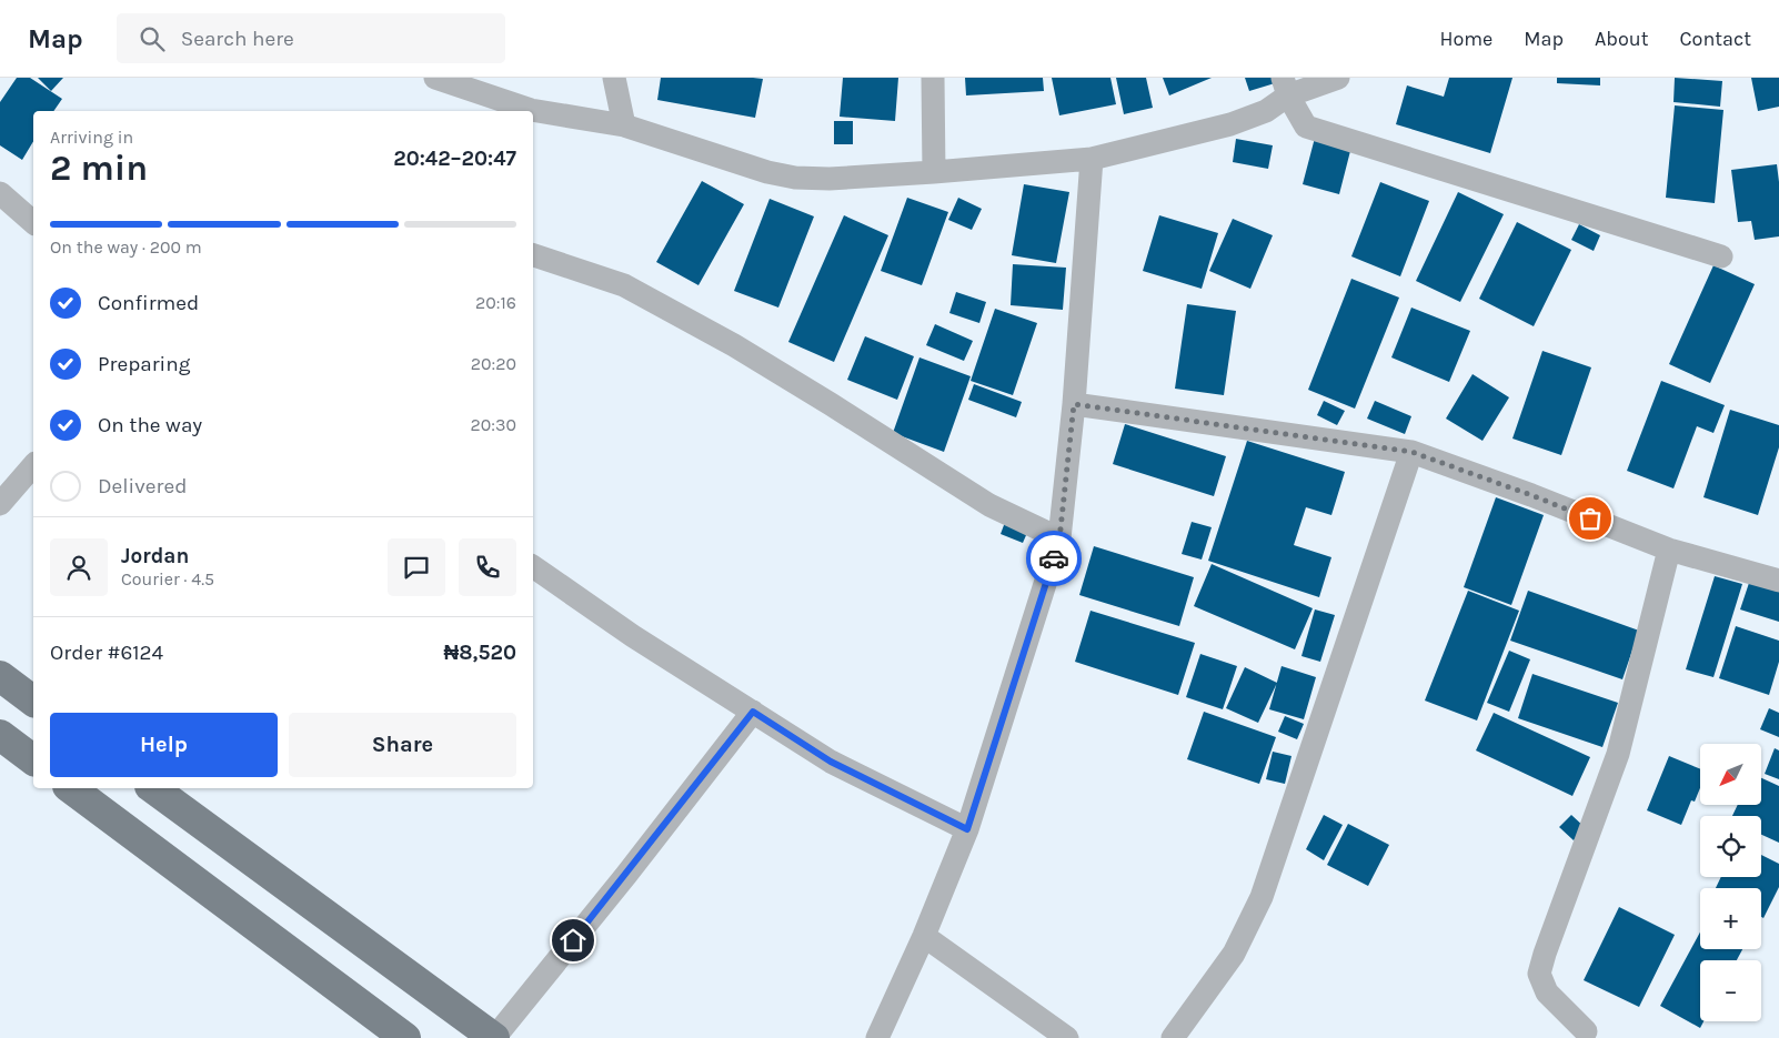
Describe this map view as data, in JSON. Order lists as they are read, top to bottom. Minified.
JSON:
{"north":"bottom left","page":{"header":"Map","search":"Search here","nav":["Home","Map","About","Contact"],"heading":["2 min","Arriving in","20:42–20:47"],"panel":["Jordan","Courier · 4.5","Order #6124","₦8,520"],"bar":"On the way · 200 m","list":[["Confirmed","20:16"],["Preparing","20:20"],["On the way","20:30"],"Delivered"],"buttons":["Help","Share"],"map_buttons":["+","−"]}}
